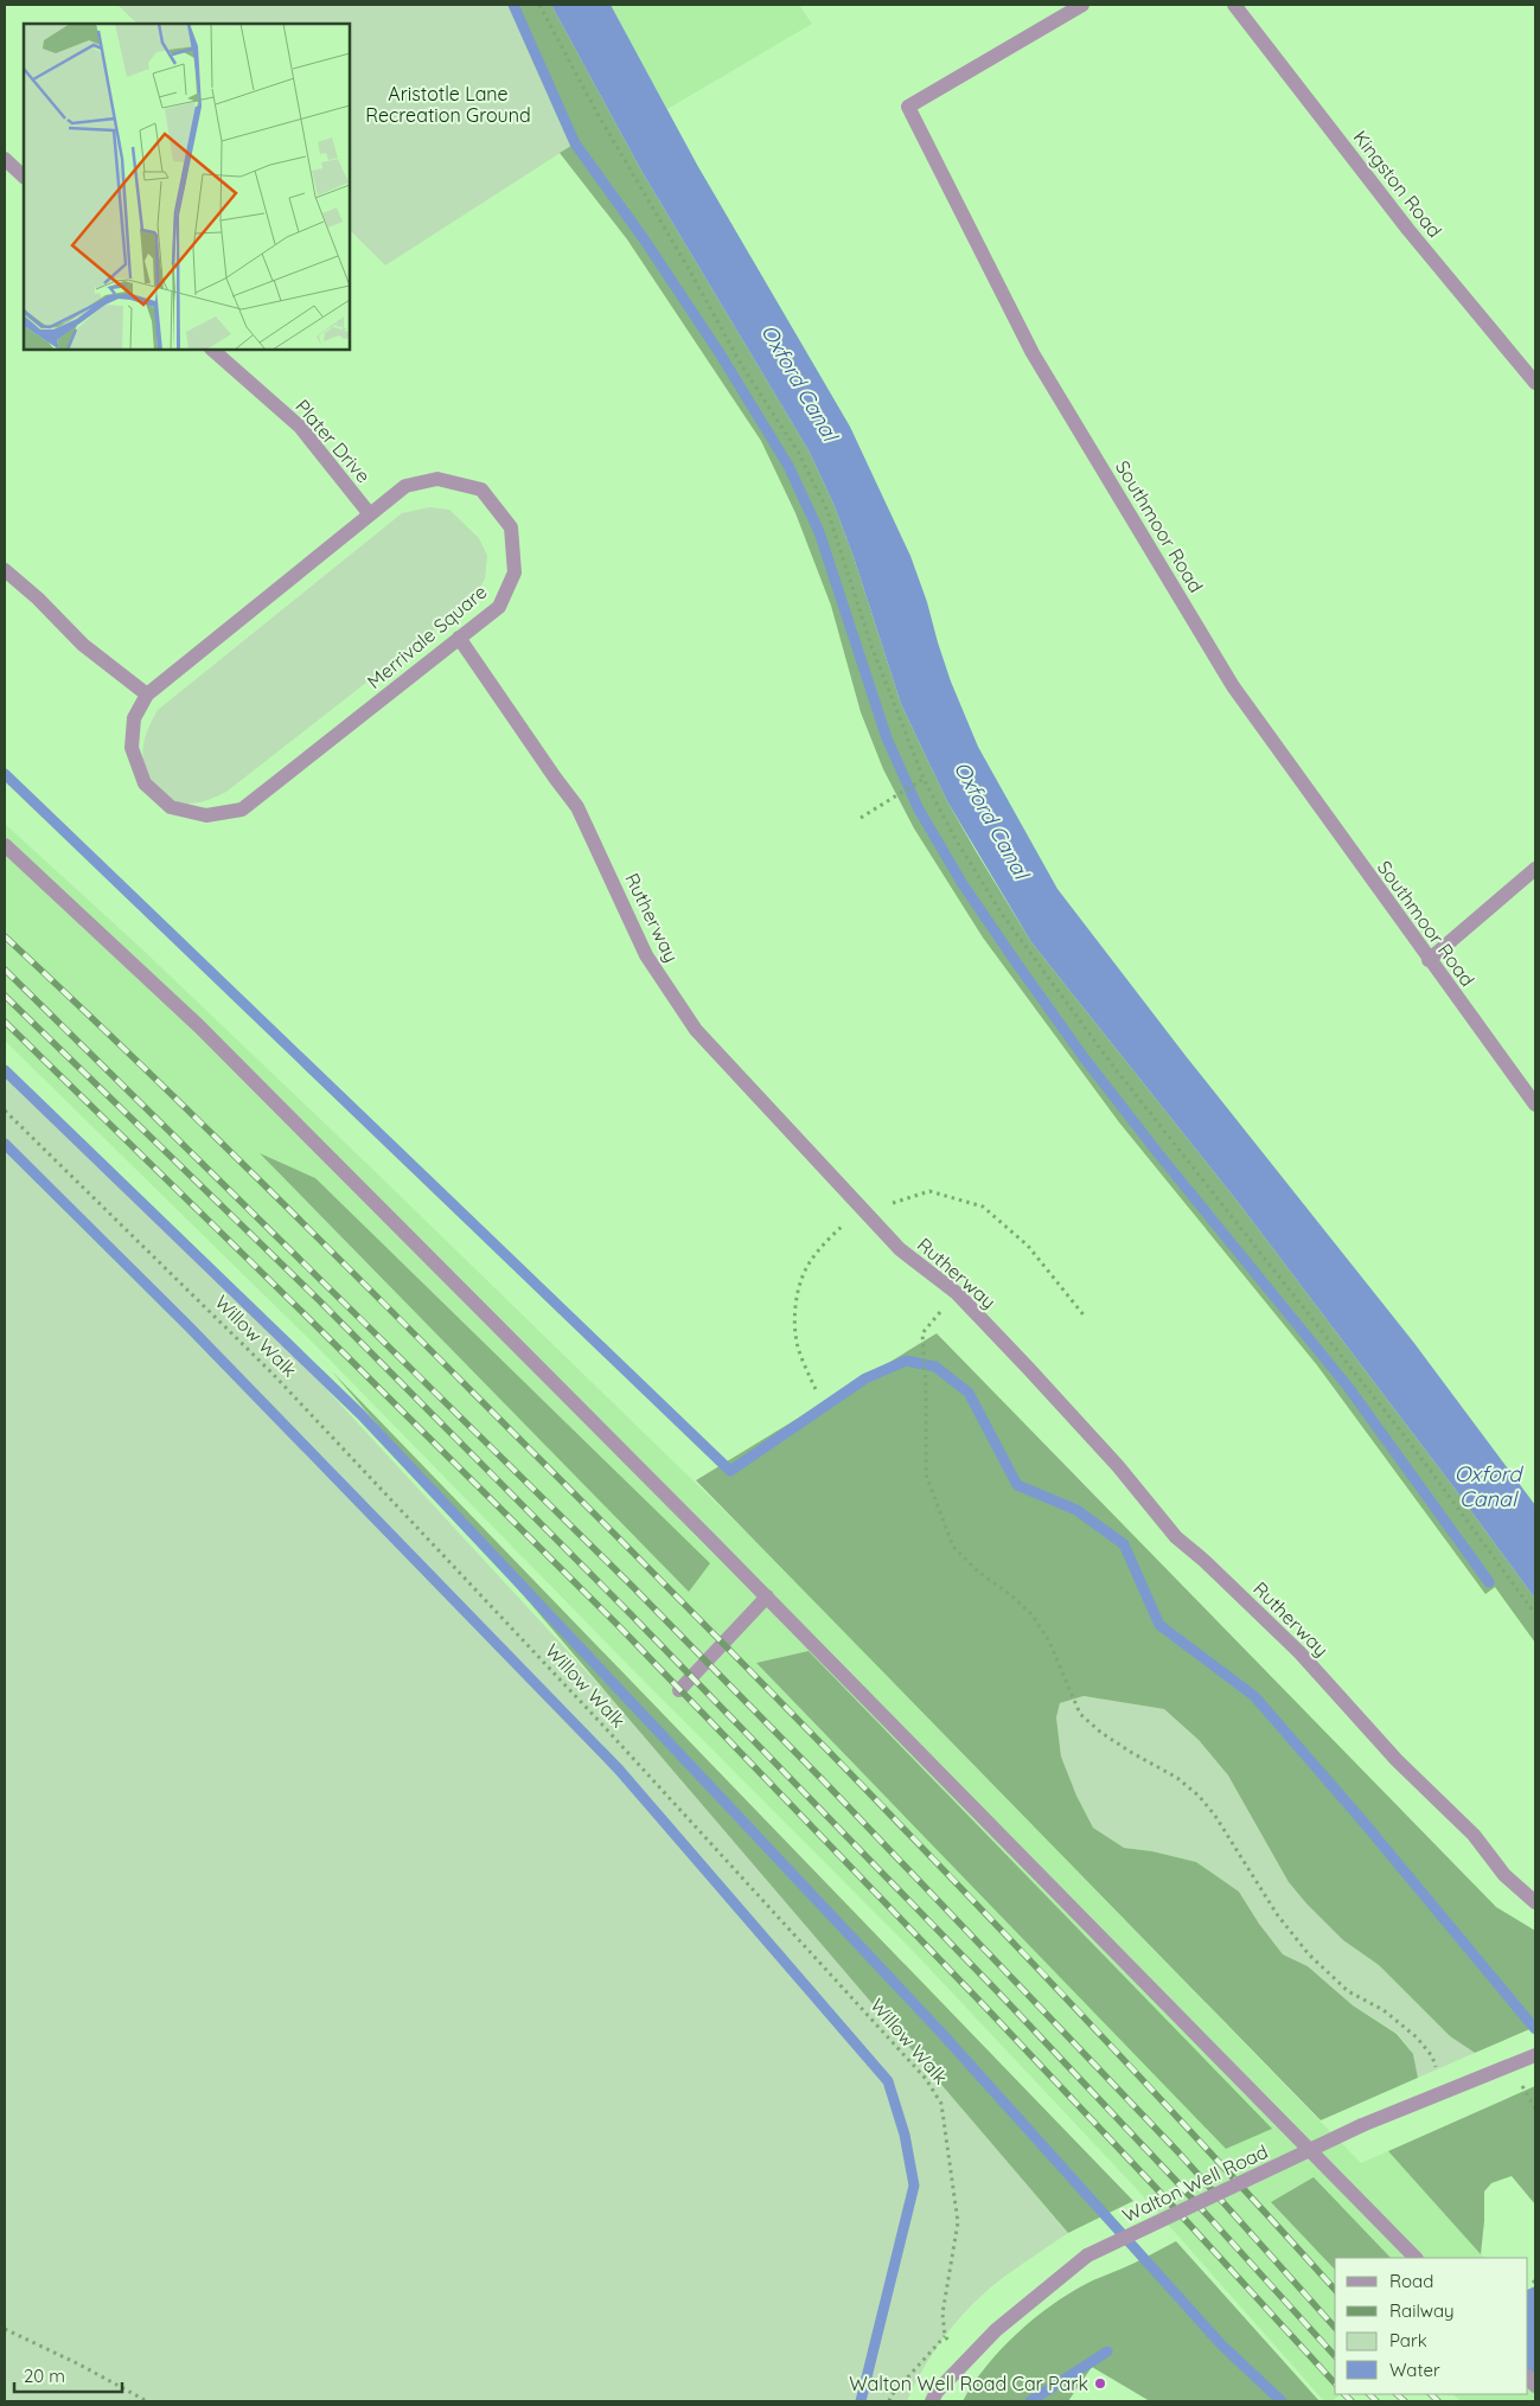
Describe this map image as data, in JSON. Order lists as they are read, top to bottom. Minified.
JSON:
{"streets":{"street":["Kingston Road","Plater Drive","Southmoor Road","Merrivale Square","Rutherway","Walton Well Road"],"path":["Willow Walk"]},"crossings":[["Plater Drive","Merrivale Square"],["Merrivale Square","Rutherway"]],"water":["Oxford Canal"],"parks":["Aristotle Lane Recreation Ground"],"places":["Walton Well Road Car Park"],"legend":["Road","Railway","Park","Water"],"scale_bar":"20 m"}
